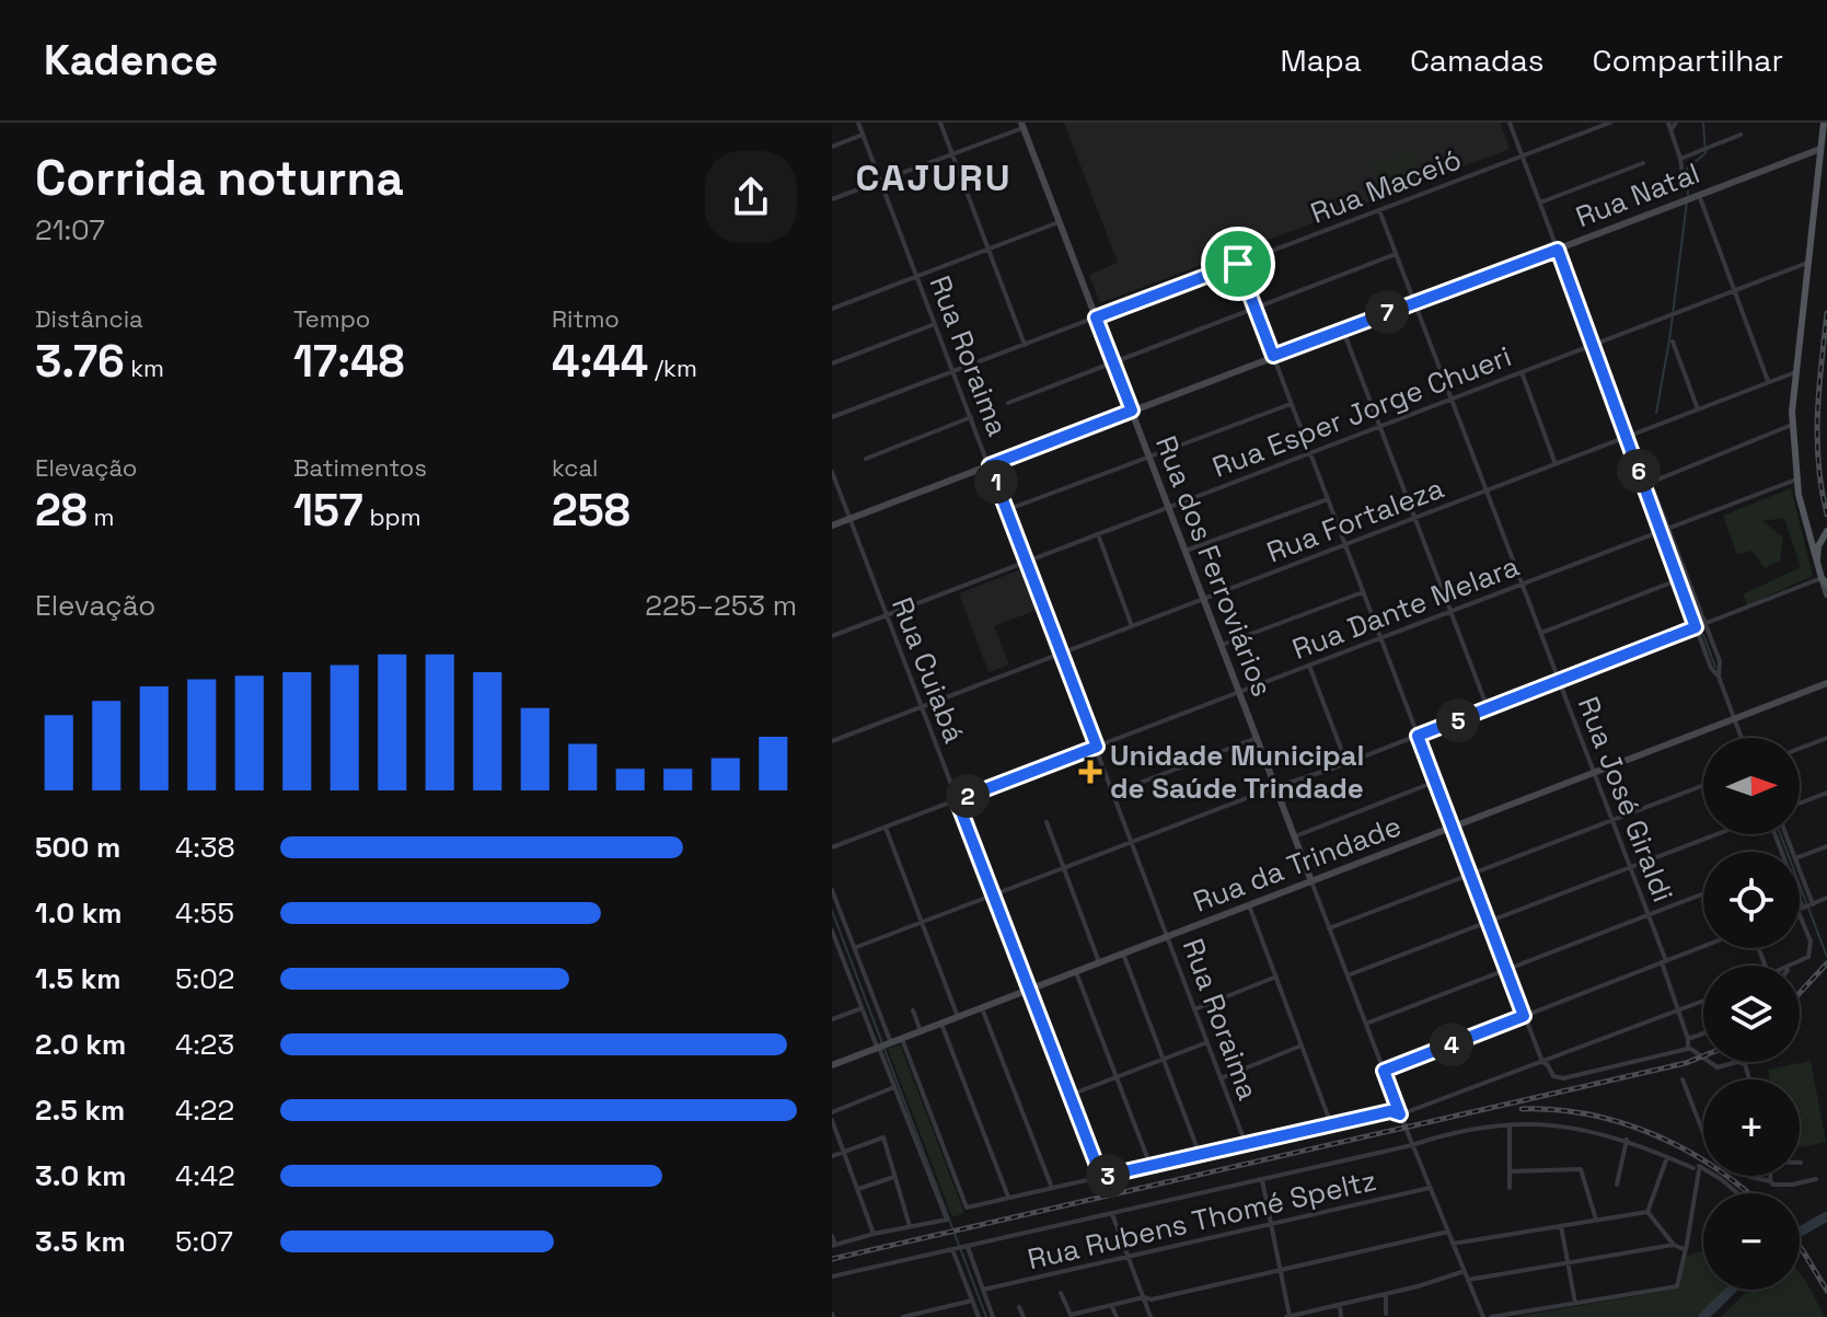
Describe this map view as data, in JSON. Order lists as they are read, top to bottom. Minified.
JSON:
{"streets":{"street":["Rua Maceió","Rua Natal","Rua Roraima","Rua Esper Jorge Chueri","Rua Fortaleza","Rua dos Ferroviários","Rua Dante Melara","Rua Cuiabá","Rua José Giraldi","Rua da Trindade","Rua Rubens Thomé Speltz"]},"crossings":[["Rua Maceió","Rua Roraima"],["Rua Maceió","Rua dos Ferroviários"],["Rua Maceió","Rua José Giraldi"],["Rua Natal","Rua Roraima"],["Rua Natal","Rua dos Ferroviários"],["Rua Natal","Rua Cuiabá"],["Rua Natal","Rua José Giraldi"],["Rua Roraima","Rua Esper Jorge Chueri"],["Rua Roraima","Rua Fortaleza"],["Rua Roraima","Rua Dante Melara"],["Rua Roraima","Rua da Trindade"],["Rua Esper Jorge Chueri","Rua dos Ferroviários"],["Rua Esper Jorge Chueri","Rua Cuiabá"],["Rua Esper Jorge Chueri","Rua José Giraldi"],["Rua Fortaleza","Rua dos Ferroviários"],["Rua Fortaleza","Rua Cuiabá"],["Rua Fortaleza","Rua José Giraldi"],["Rua dos Ferroviários","Rua Dante Melara"],["Rua dos Ferroviários","Rua da Trindade"],["Rua dos Ferroviários","Rua Rubens Thomé Speltz"],["Rua Dante Melara","Rua Cuiabá"],["Rua Dante Melara","Rua José Giraldi"],["Rua Cuiabá","Rua da Trindade"],["Rua José Giraldi","Rua da Trindade"]],"districts":["CAJURU"],"places":{"health":["Unidade Municipal de Saúde Trindade"]},"north":"right","page":{"header":"Kadence","nav":["Mapa","Camadas","Compartilhar"],"heading":["Corrida noturna","21:07"],"stats":[["Distância","3.76 km"],["Tempo","17:48"],["Ritmo","4:44 /km"],["Elevação","28 m"],["Batimentos","157 bpm"],["kcal","258"]],"pins":["7","6","1","5","2","4","3"],"chart":["Elevação","225–253 m"],"map_buttons":["+","−"],"list":[{"name":"500 m","note":"4:38"},{"name":"1.0 km","note":"4:55"},{"name":"1.5 km","note":"5:02"},{"name":"2.0 km","note":"4:23"},{"name":"2.5 km","note":"4:22"},{"name":"3.0 km","note":"4:42"},{"name":"3.5 km","note":"5:07"}]}}
